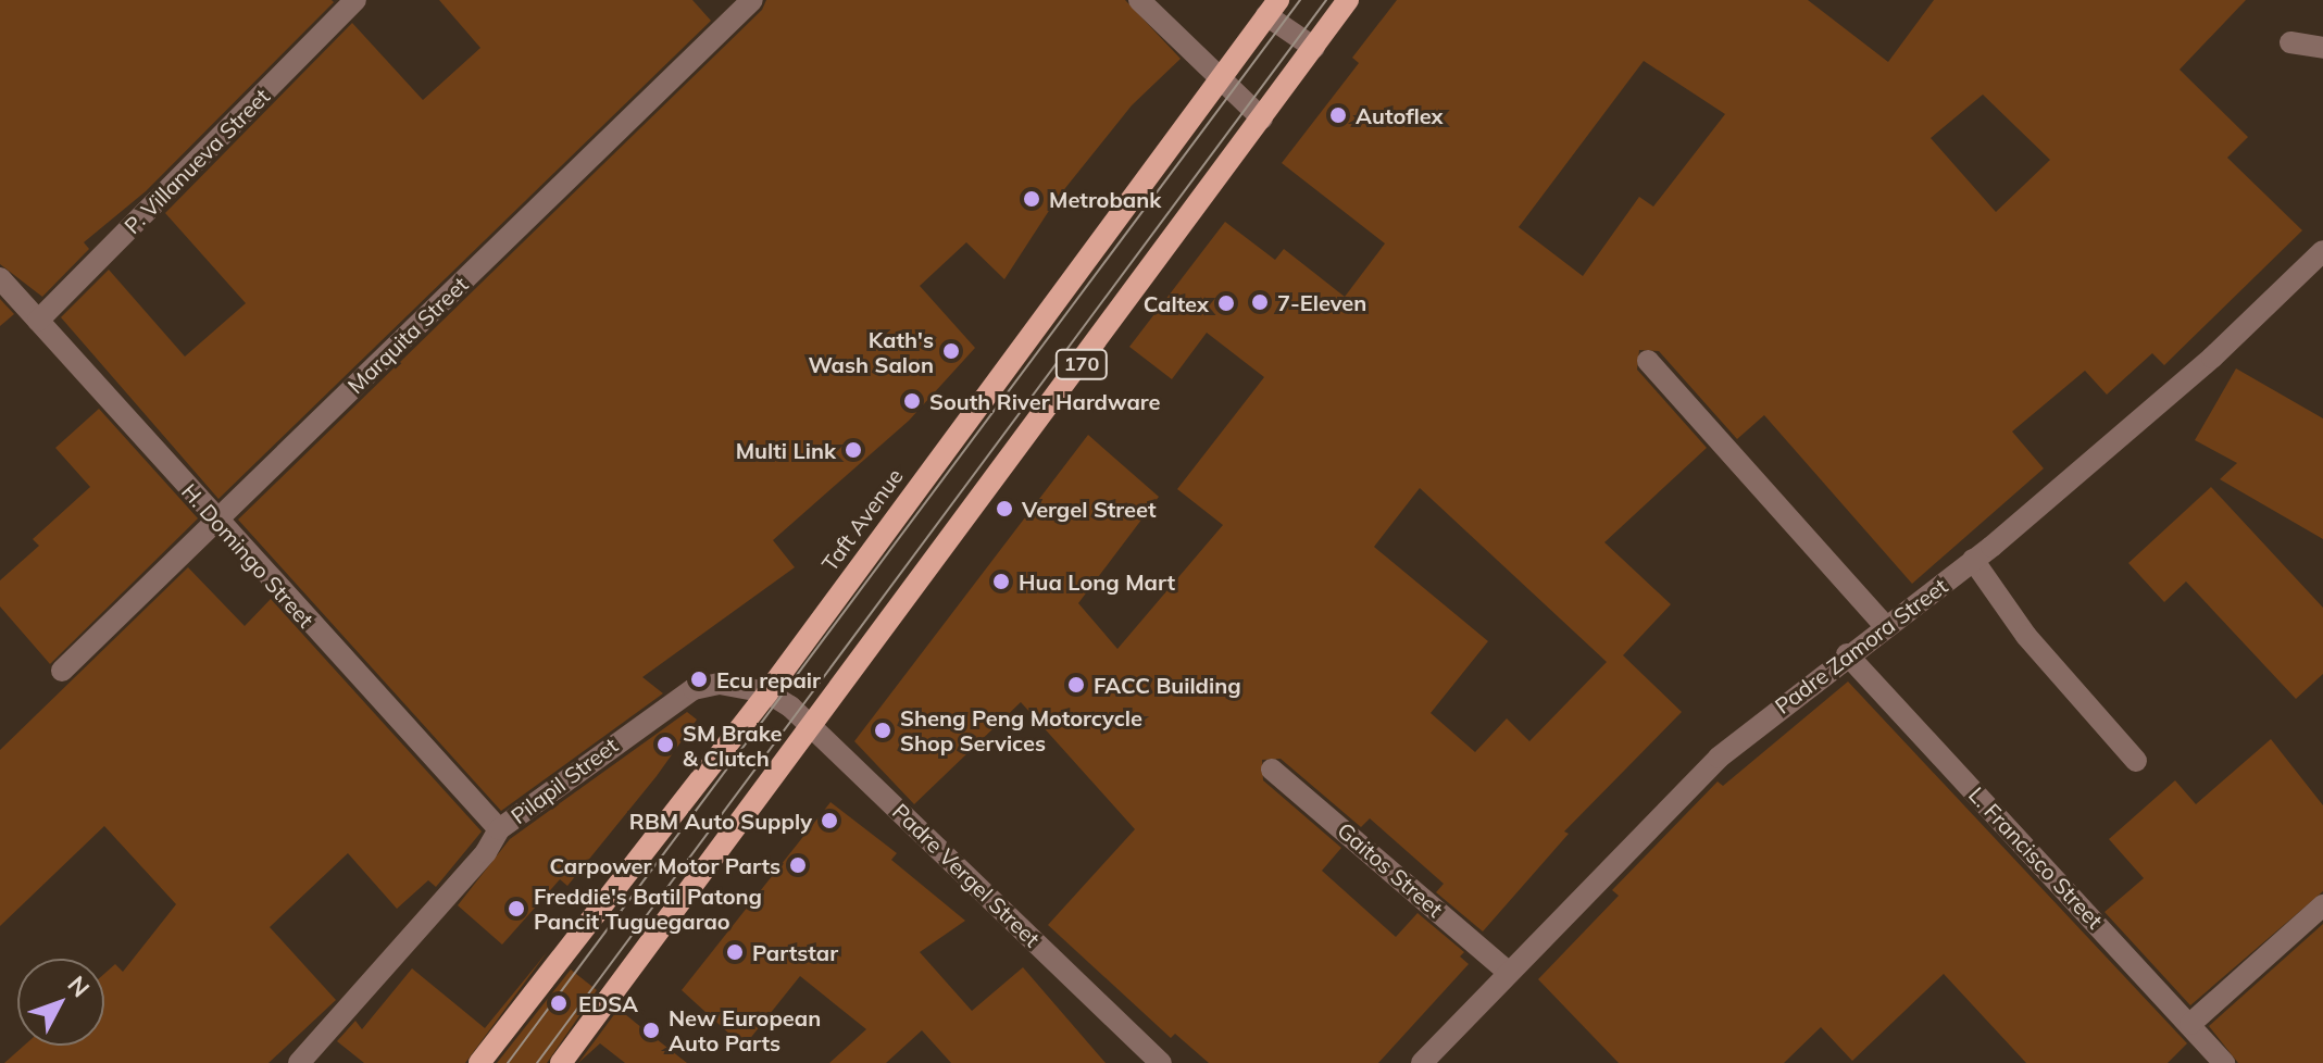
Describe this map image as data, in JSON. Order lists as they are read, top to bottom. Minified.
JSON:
{"streets":{"main road":["170","Taft Avenue"],"street":["P. Villanueva Street","Marquita Street","H. Domingo Street","Padre Zamora Street","Pilapil Street","L. Francisco Street","Gaitos Street","Padre Vergel Street"]},"crossings":[["P. Villanueva Street","H. Domingo Street"],["Marquita Street","H. Domingo Street"],["170","Padre Vergel Street"],["Taft Avenue","Pilapil Street"],["Taft Avenue","Padre Vergel Street"],["H. Domingo Street","Pilapil Street"],["Padre Zamora Street","L. Francisco Street"],["Padre Zamora Street","Gaitos Street"],["Pilapil Street","Padre Vergel Street"]],"places":["Autoflex","Metrobank","7-Eleven","Caltex","Kath's Wash Salon","South River Hardware","Multi Link","Vergel Street","Hua Long Mart","Ecu repair","FACC Building","Sheng Peng Motorcycle Shop Services","SM Brake & Clutch","RBM Auto Supply","Carpower Motor Parts","Freddie's Batil Patong Pancit Tuguegarao","Partstar","EDSA","New European Auto Parts"],"north":"top right"}
